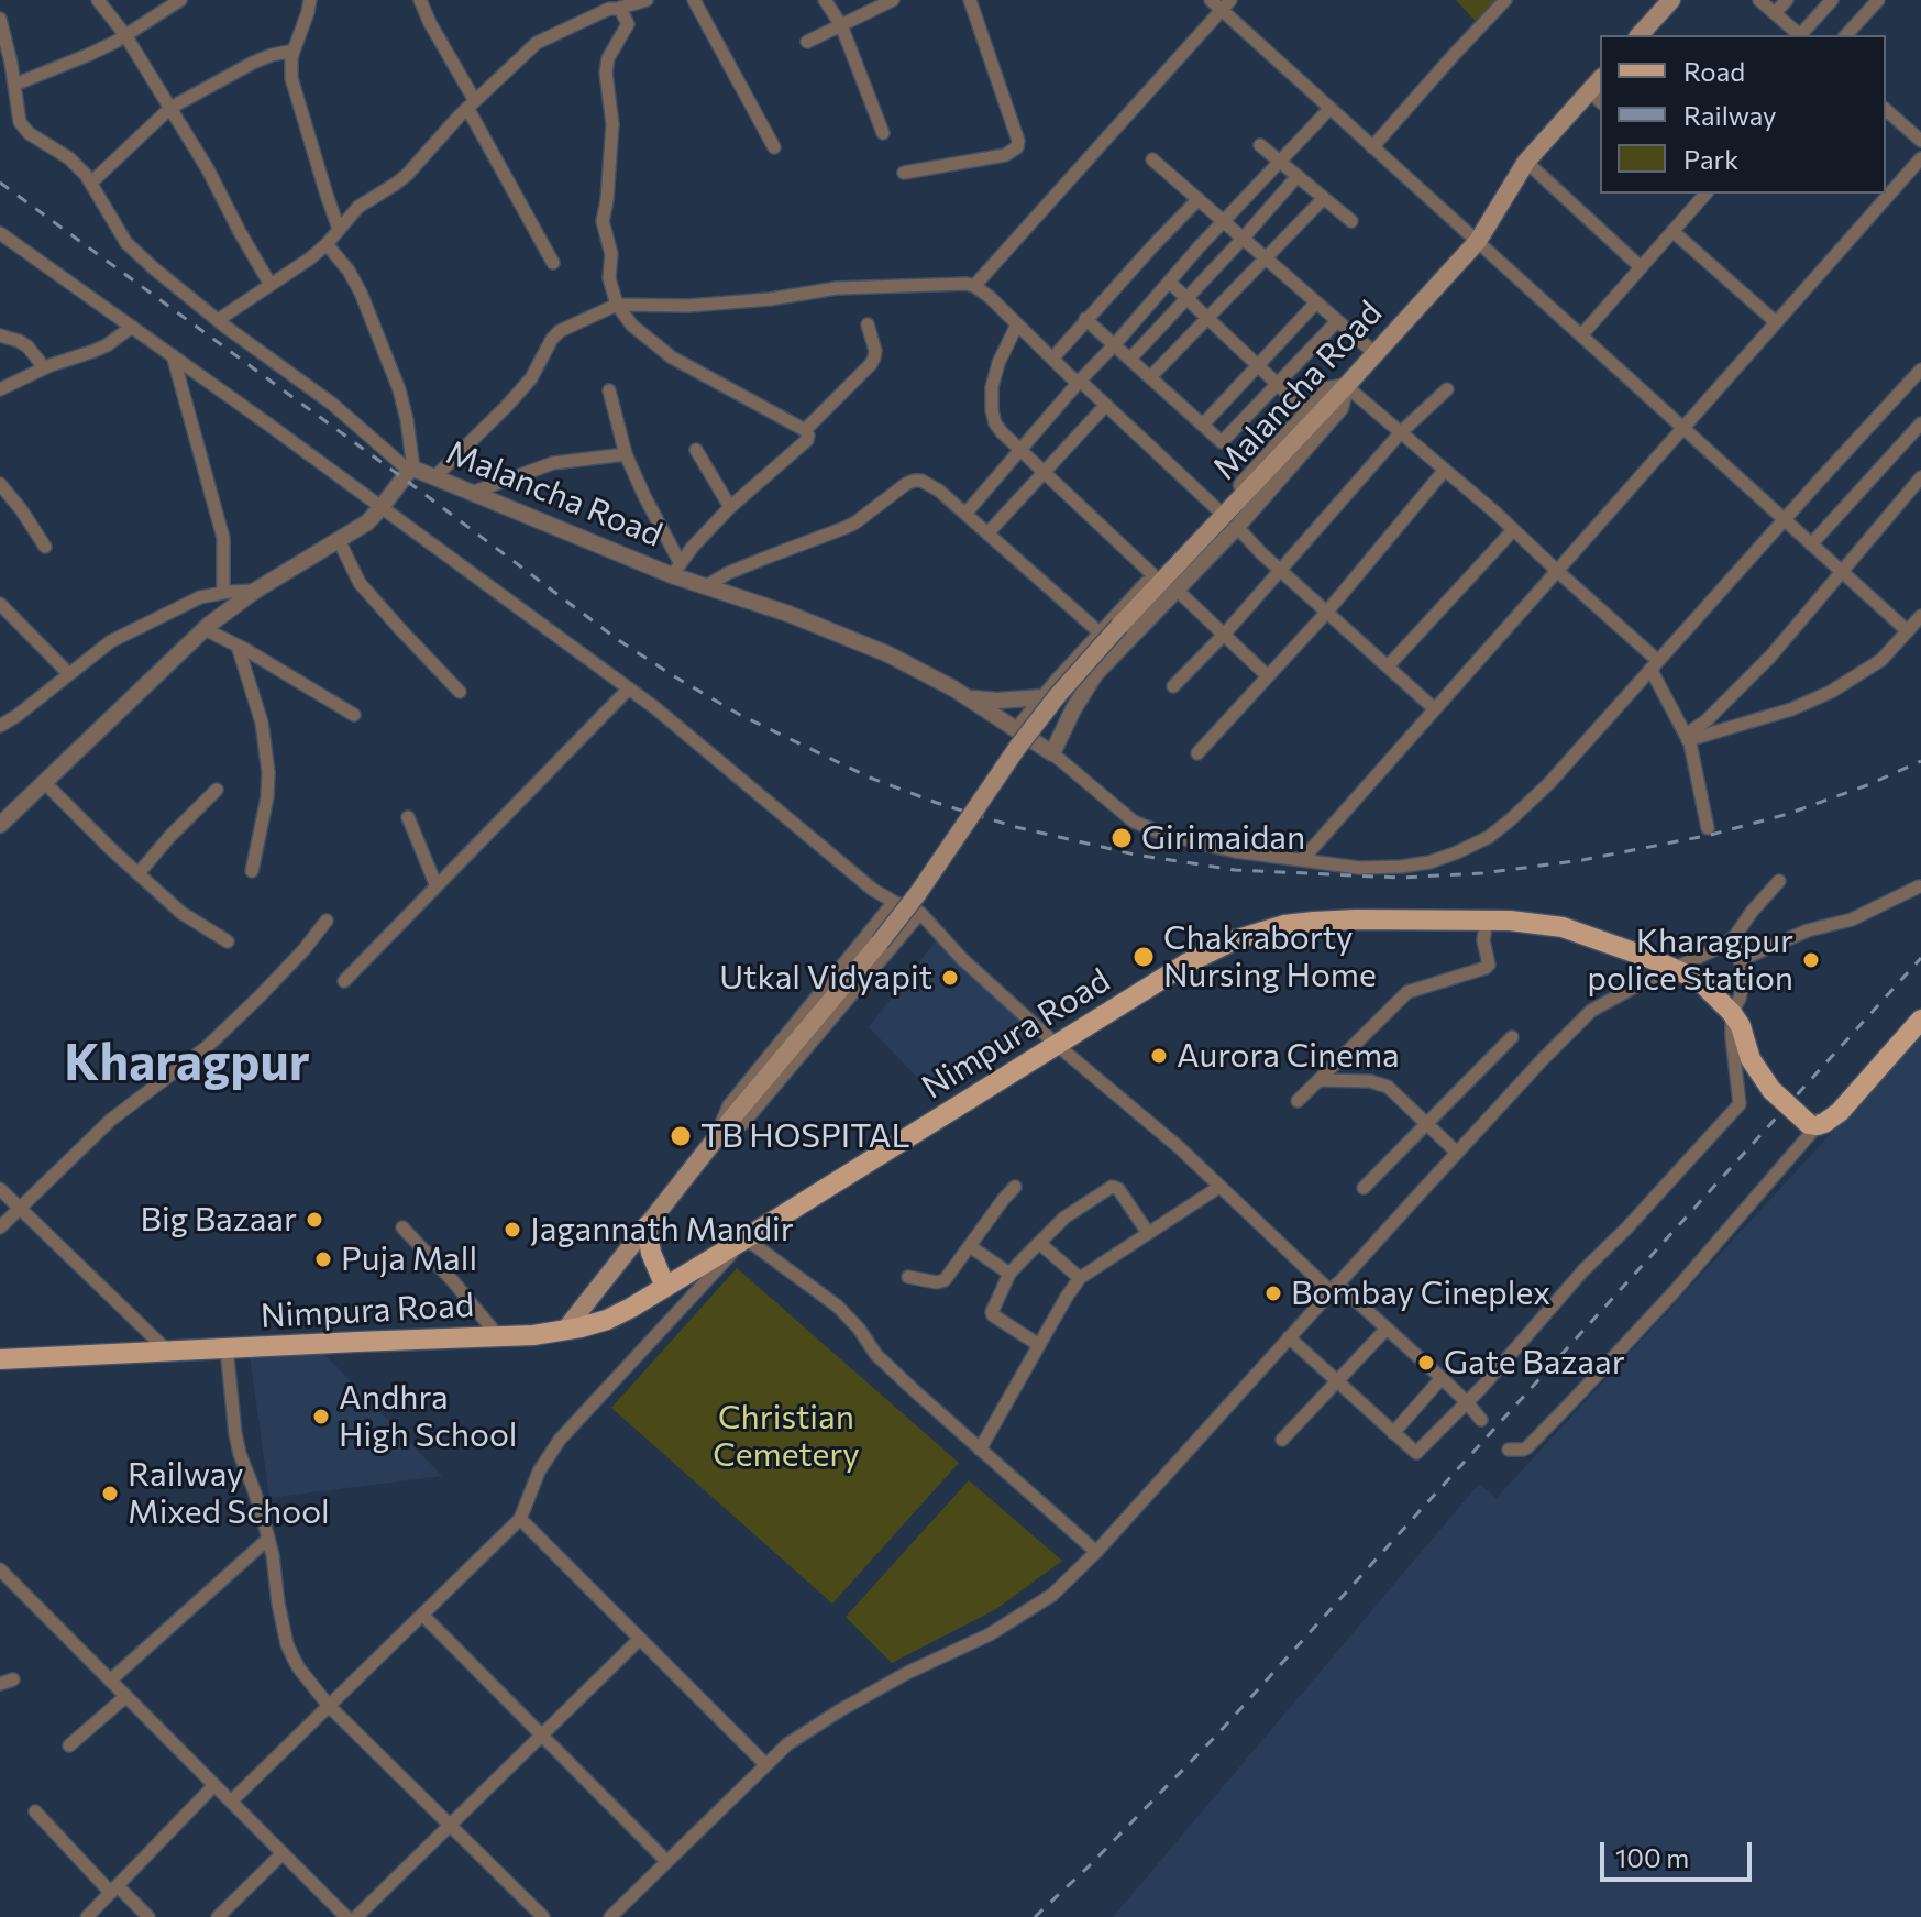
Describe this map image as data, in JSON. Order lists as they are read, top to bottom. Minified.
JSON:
{"streets":{"main road":["Malancha Road","Nimpura Road"]},"crossings":[["Malancha Road","Nimpura Road"]],"districts":["Kharagpur"],"parks":["Christian Cemetery"],"places":["Girimaidan","Chakraborty Nursing Home","Kharagpur police Station","Utkal Vidyapit","Aurora Cinema","TB HOSPITAL","Big Bazaar","Jagannath Mandir","Puja Mall","Bombay Cineplex","Gate Bazaar","Andhra High School","Railway Mixed School"],"legend":["Road","Railway","Park"],"scale_bar":"100 m"}
